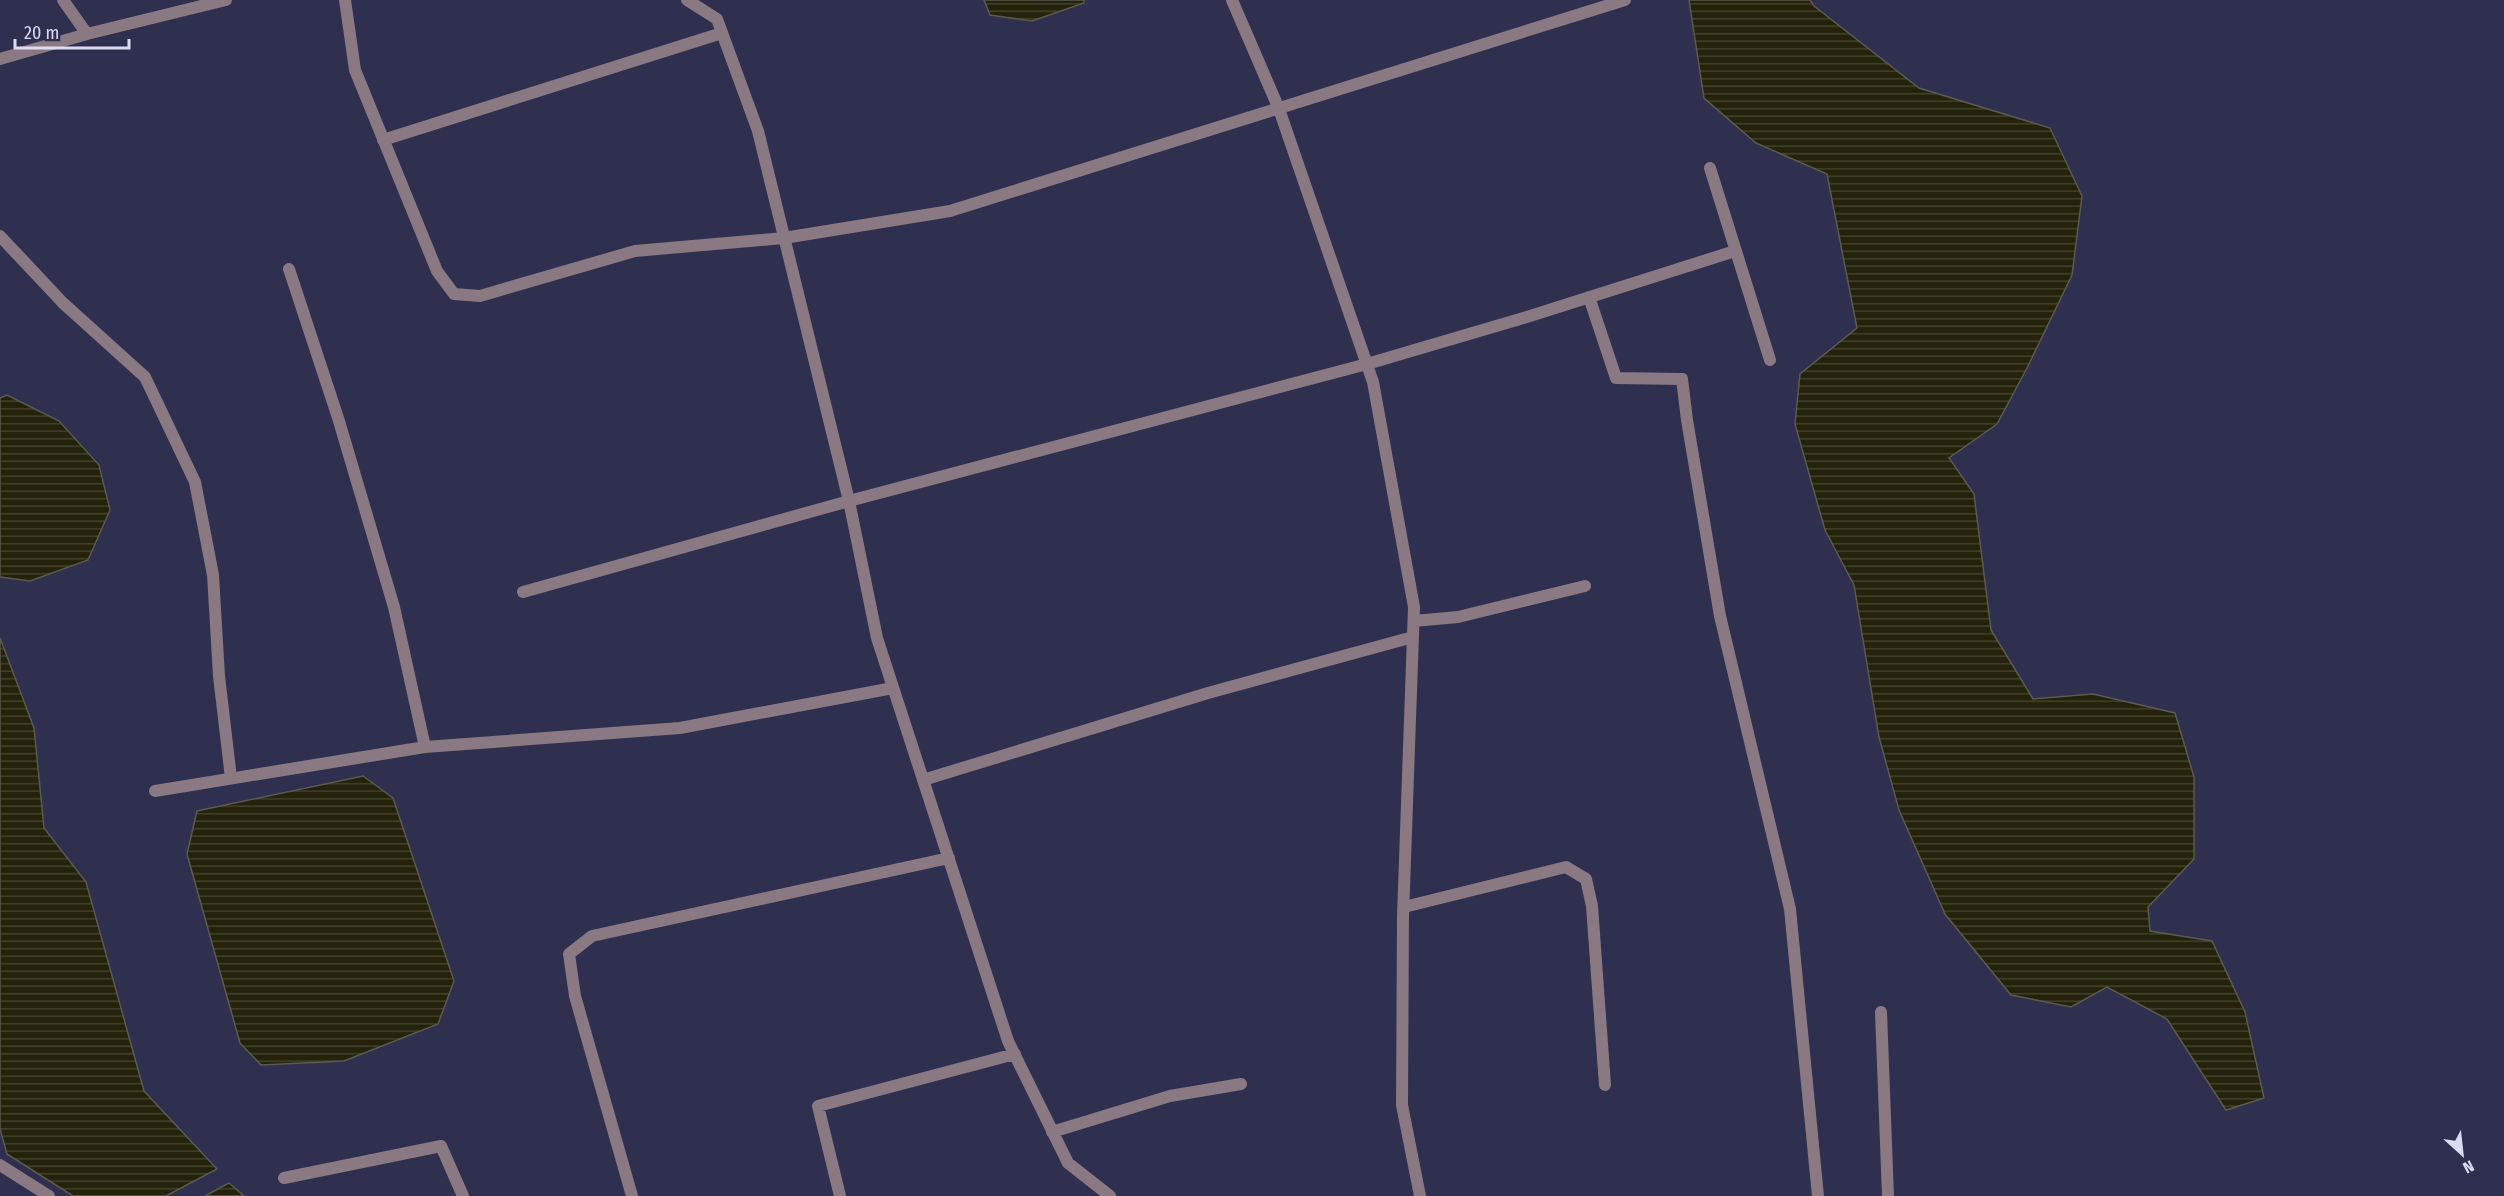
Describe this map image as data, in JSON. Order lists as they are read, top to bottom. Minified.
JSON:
{"scale_bar":"20 m","north":"bottom right"}
